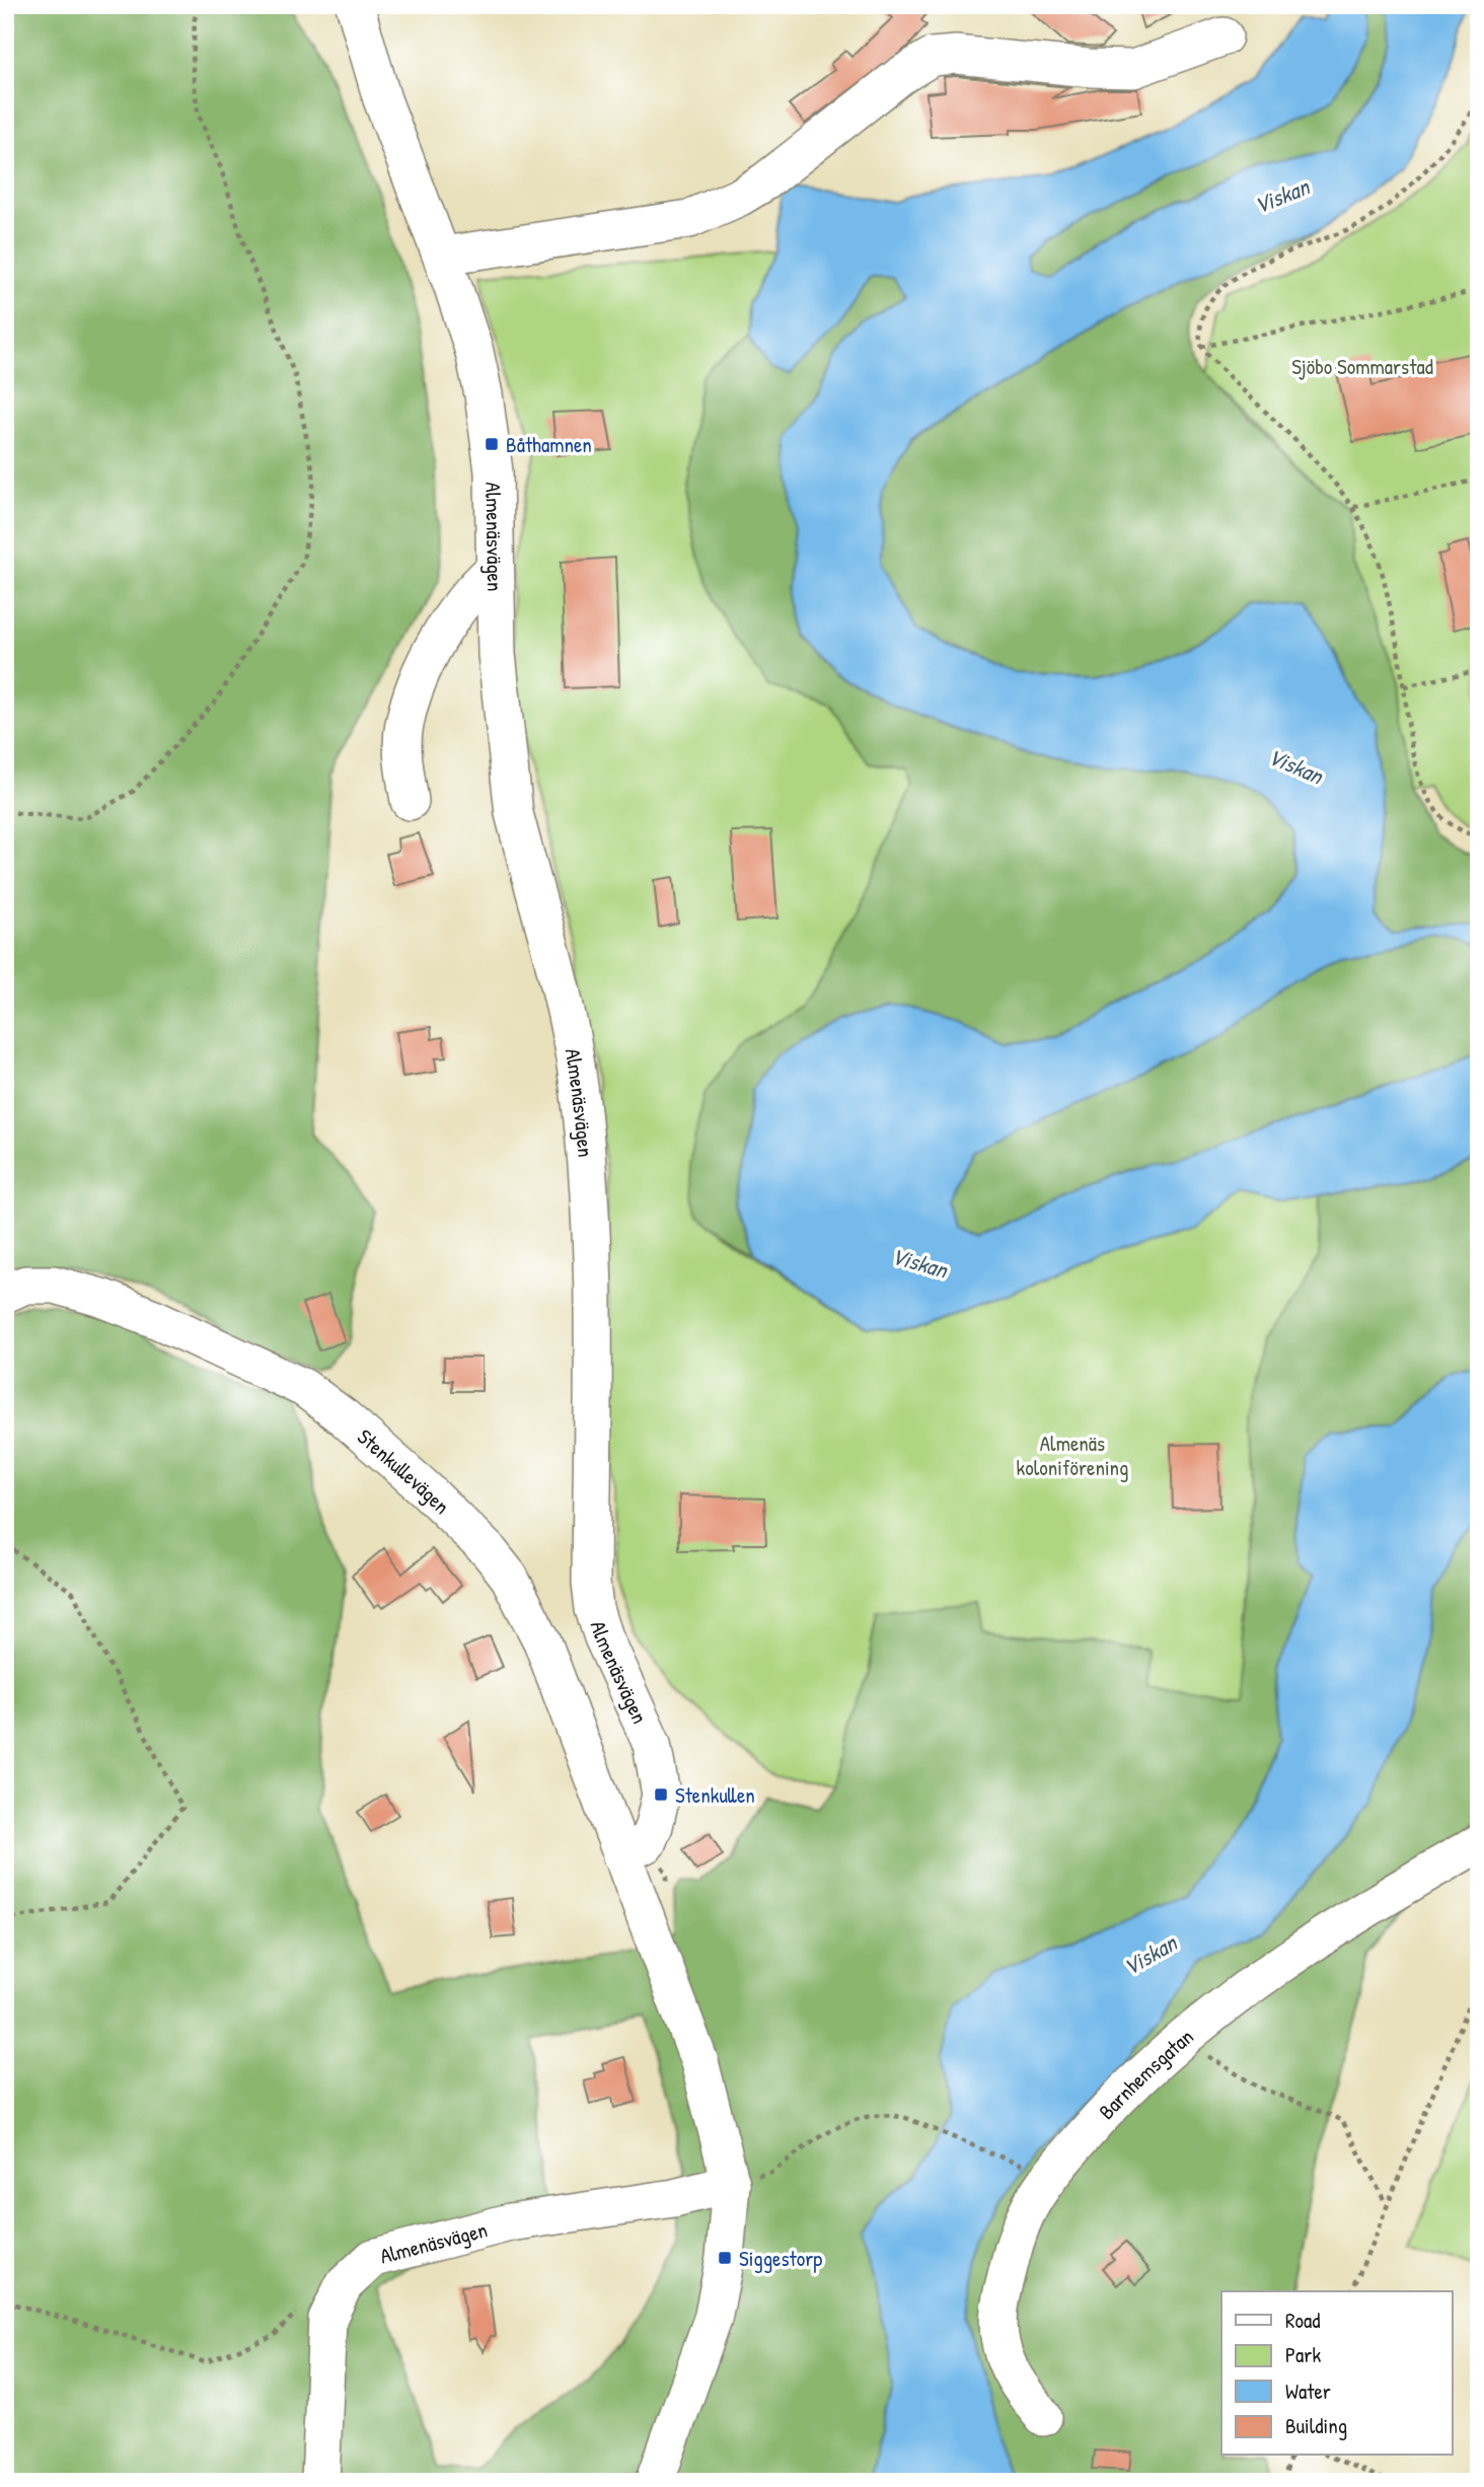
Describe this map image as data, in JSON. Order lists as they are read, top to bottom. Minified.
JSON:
{"streets":{"street":["Almenäsvägen","Stenkullevägen","Barnhemsgatan"]},"crossings":[["Almenäsvägen","Stenkullevägen"]],"water":["Viskan"],"parks":["Sjöbo Sommarstad","Almenäs koloniförening"],"places":{"transit":["Båthamnen","Stenkullen","Siggestorp"]},"legend":["Road","Park","Water","Building"]}
